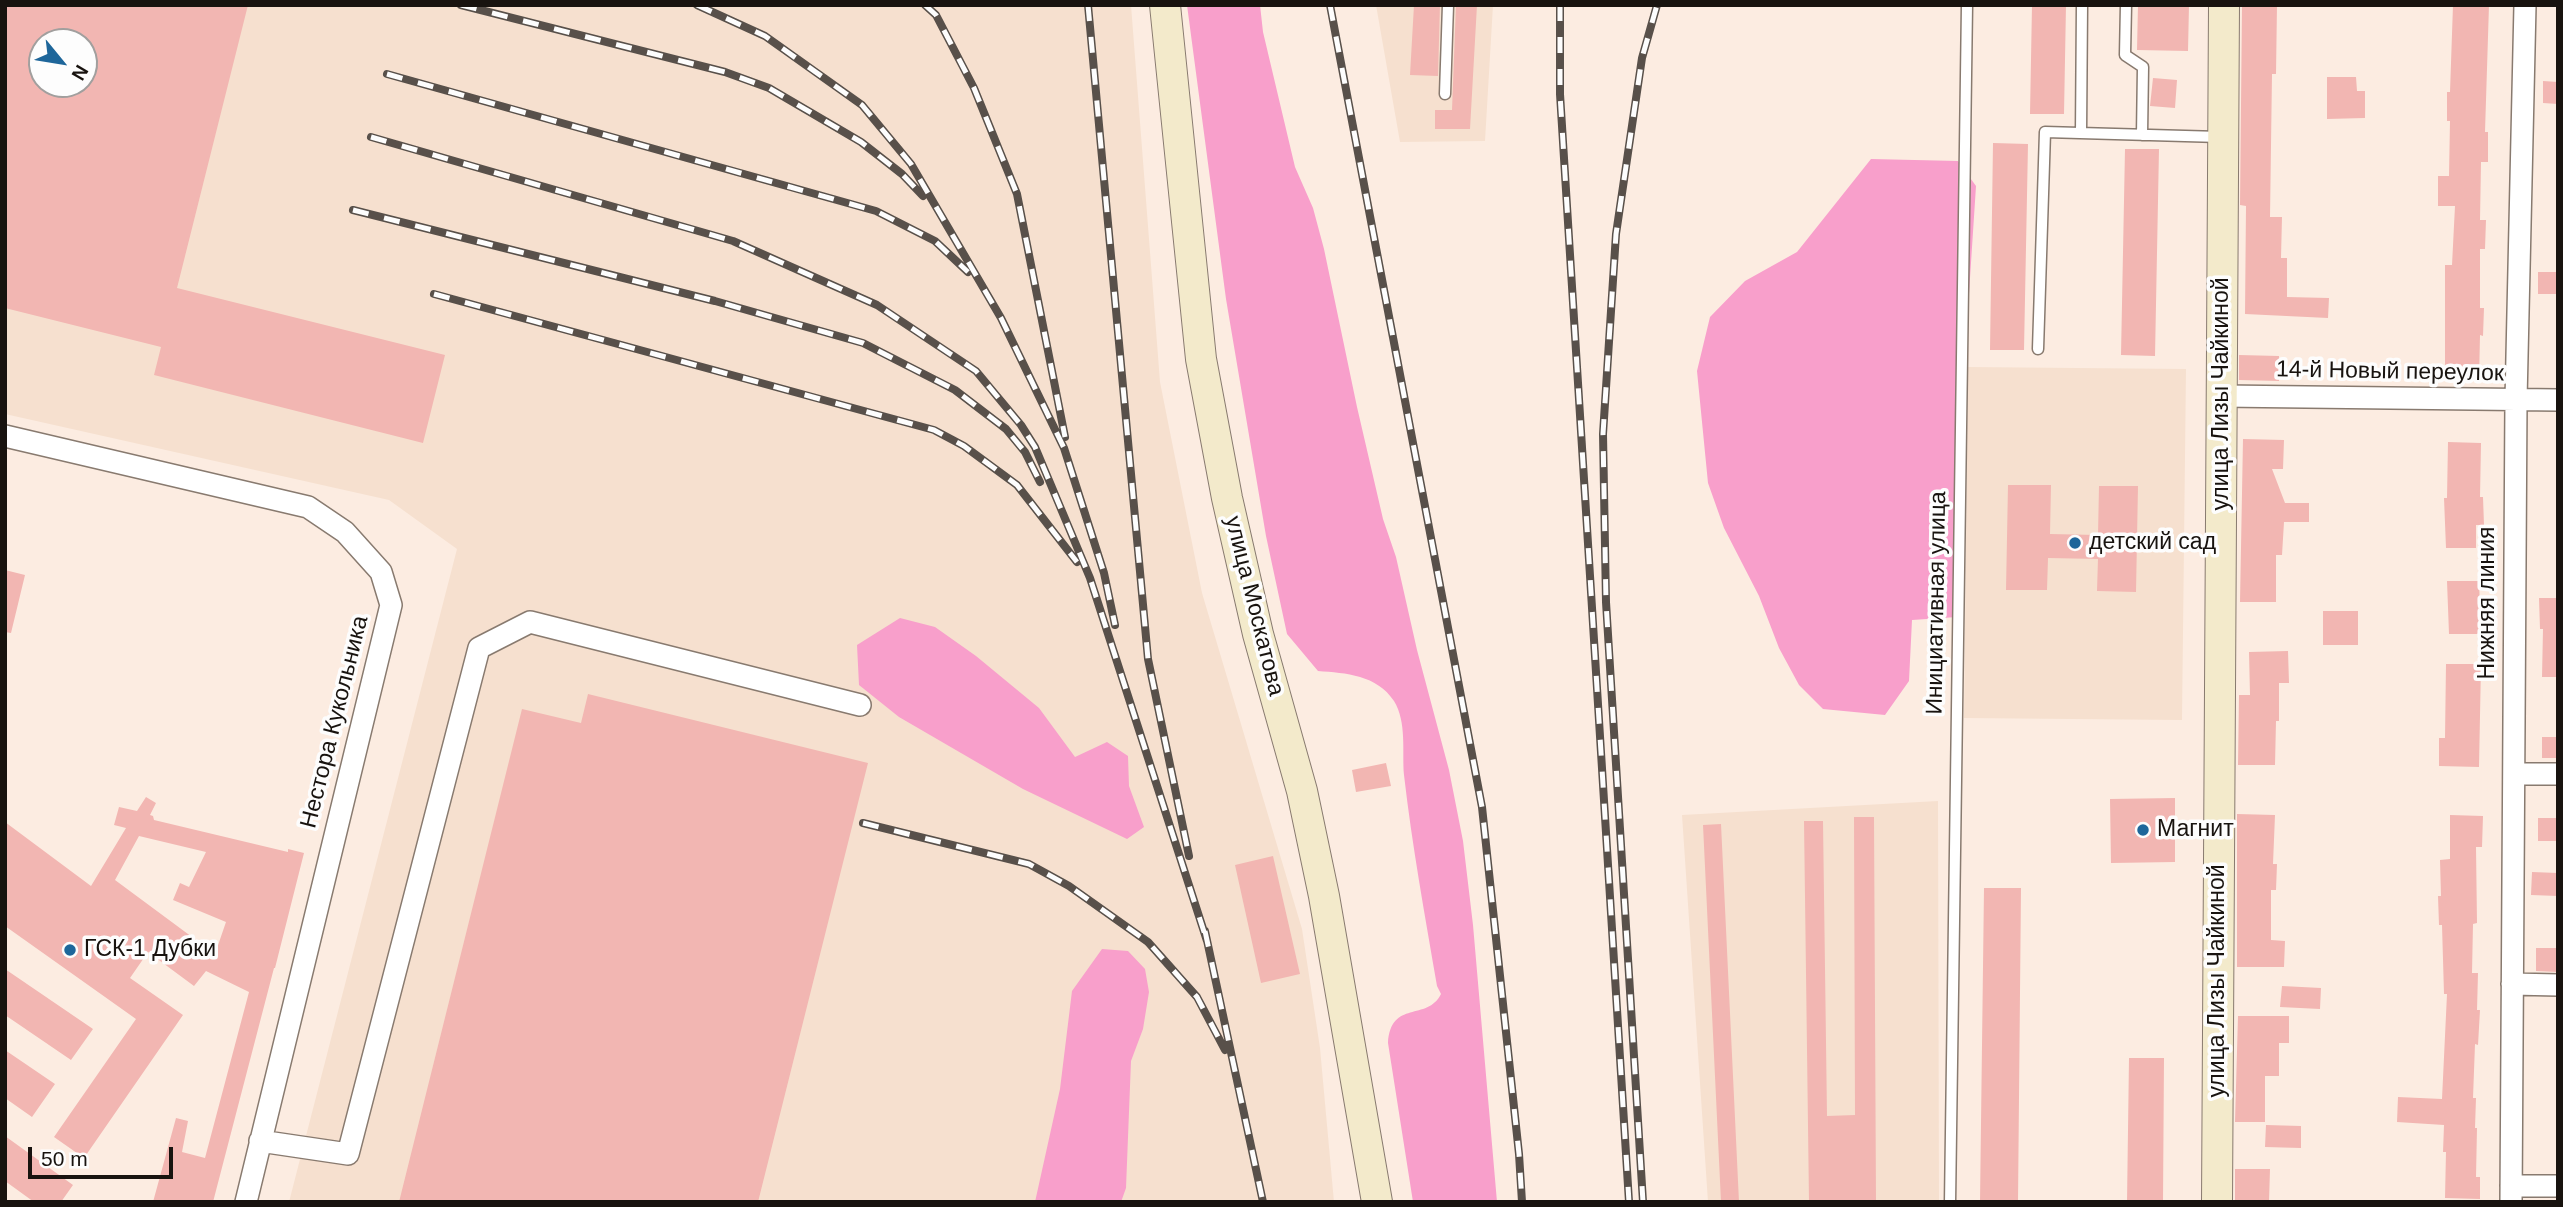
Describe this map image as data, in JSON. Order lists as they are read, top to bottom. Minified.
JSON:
{"streets":{"main road":["улица Лизы Чайкиной","улица Москатова"],"street":["14-й Новый переулок","Нижняя линия","Нестора Кукольника"],"lane":["Инициативная улица"]},"crossings":[["14-й Новый переулок","улица Лизы Чайкиной"],["14-й Новый переулок","Нижняя линия"]],"places":["детский сад","Магнит","ГСК-1 Дубки"],"scale_bar":"50 m","north":"bottom right"}
